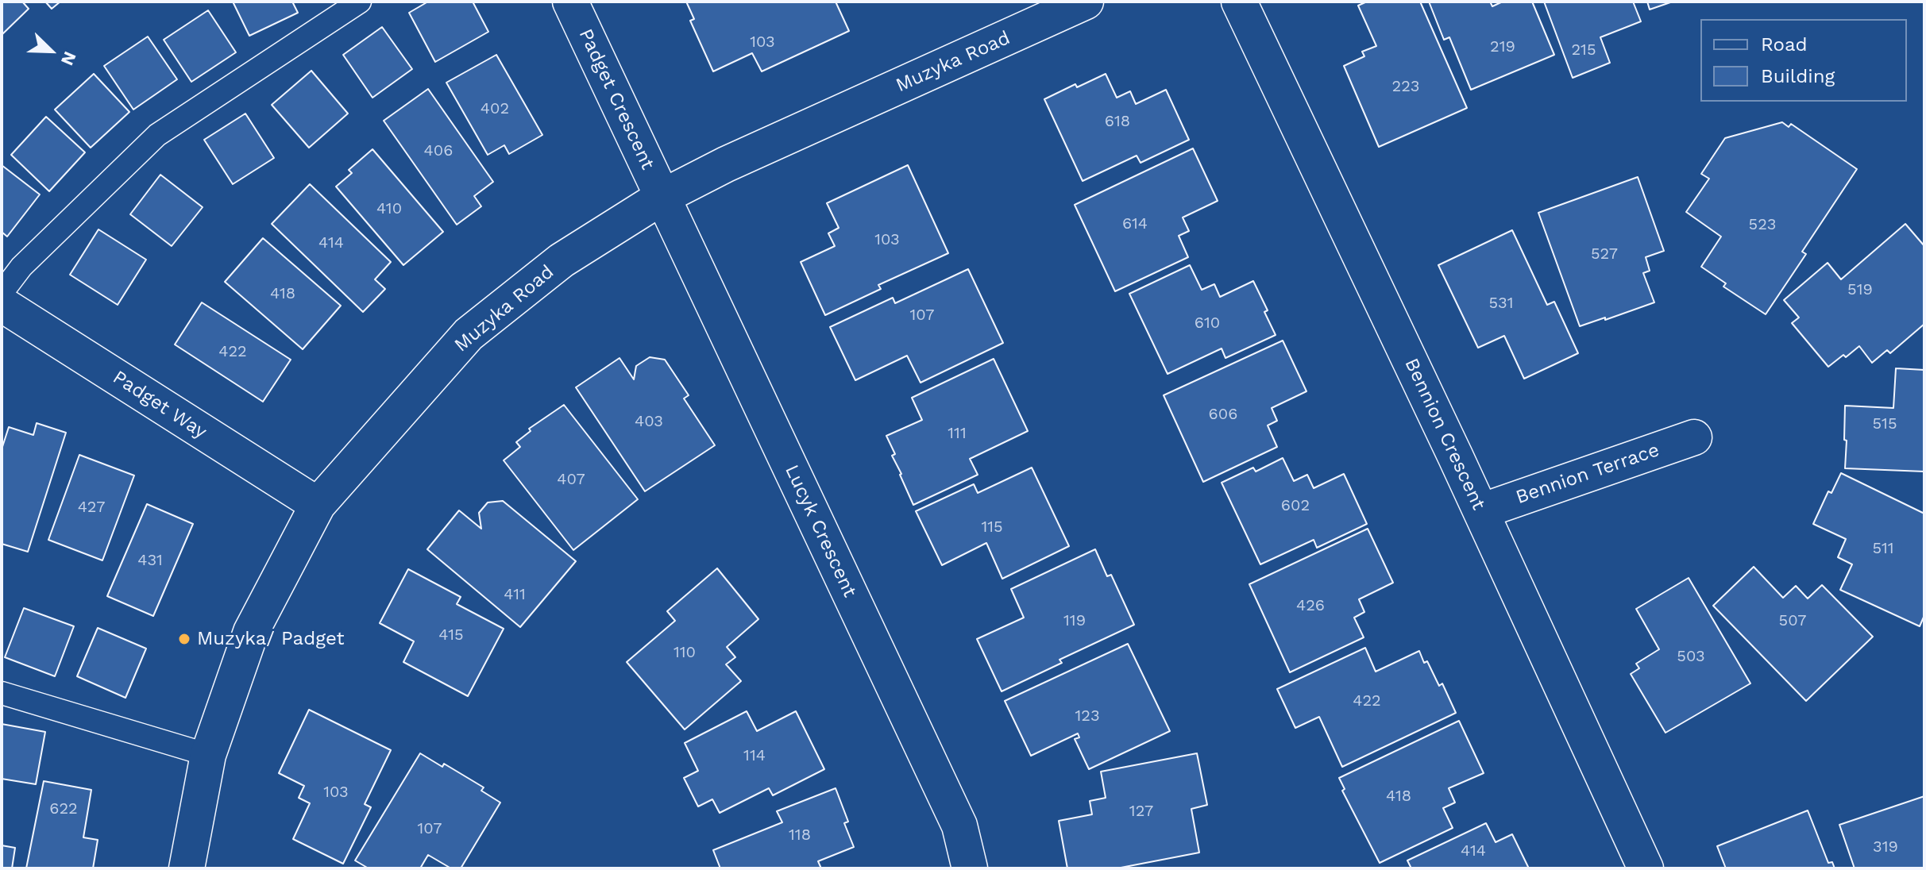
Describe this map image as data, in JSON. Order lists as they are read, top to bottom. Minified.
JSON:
{"streets":{"street":["Muzyka Road","Padget Crescent","Padget Way","Bennion Crescent","Bennion Terrace","Lucyk Crescent"]},"crossings":[["Muzyka Road","Padget Crescent"],["Muzyka Road","Padget Way"],["Muzyka Road","Lucyk Crescent"],["Padget Crescent","Lucyk Crescent"],["Bennion Crescent","Bennion Terrace"]],"places":["Muzyka/ Padget"],"house_numbers":["103","219","215","223","402","618","406","410","614","523","103","414","527","519","418","531","107","610","422","606","403","515","111","407","602","427","115","511","431","411","426","119","507","415","110","503","422","123","114","103","418","622","127","107","118","319","414"],"legend":["Road","Building"],"north":"bottom right"}
